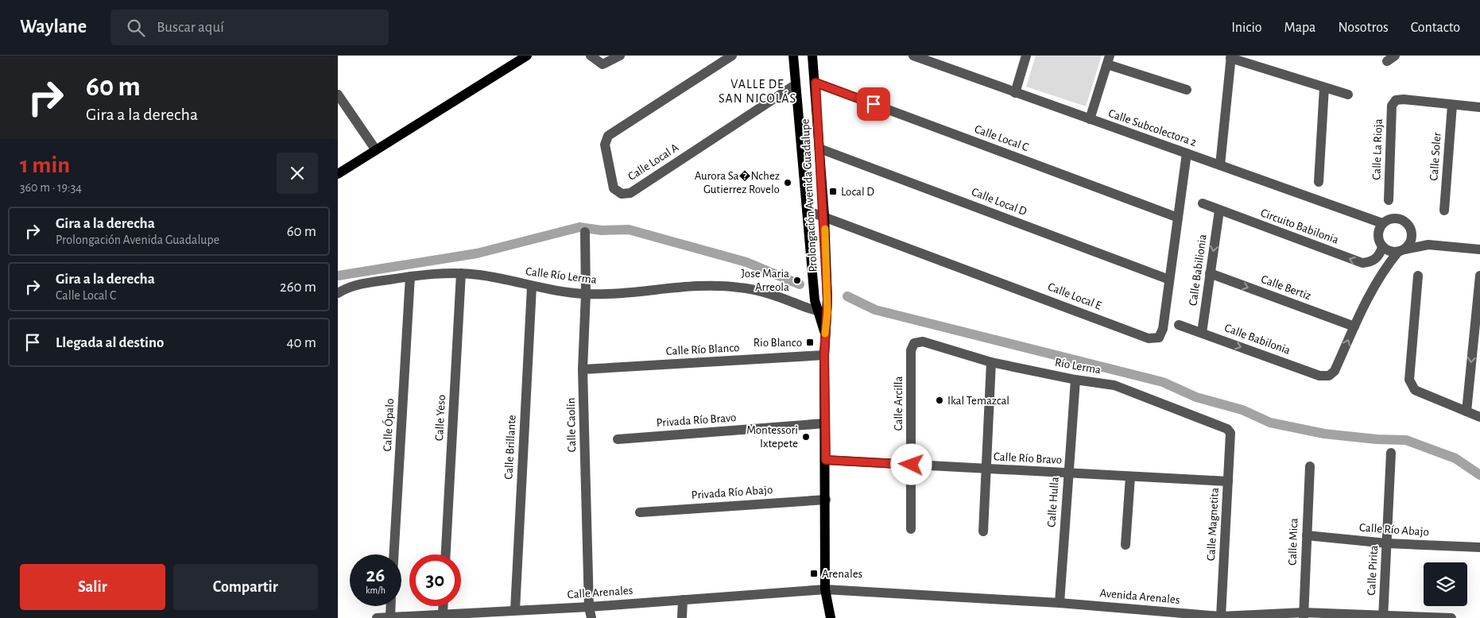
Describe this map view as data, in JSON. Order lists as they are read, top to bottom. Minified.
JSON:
{"streets":{"main road":["Prolongación Avenida Guadalupe"],"street":["Calle Subcolectora 2","Calle Local C","Calle La Rioja","Calle Soler","Calle Local A","Calle Local D","Circuito Babilonia","Calle Babilionia","Calle Río Lerma","Calle Bertiz","Calle Local E","Calle Babilonia","Calle Río Blanco","Río Lerma","Calle Arcilla","Calle Yeso","Privada Río Bravo","Calle Ópalo","Calle Caolín","Calle Brillante","Calle Río Bravo","Privada Río Abajo","Calle Hulla","Calle Magnetita","Calle Río Abajo","Calle Mica","Calle Pirita","Calle Arenales","Avenida Arenales"]},"crossings":[["Calle Subcolectora 2","Circuito Babilonia"],["Calle Subcolectora 2","Calle Local E"],["Calle Local C","Prolongación Avenida Guadalupe"],["Calle Local C","Calle Local E"],["Calle La Rioja","Calle Soler"],["Calle Local A","Prolongación Avenida Guadalupe"],["Prolongación Avenida Guadalupe","Calle Local D"],["Prolongación Avenida Guadalupe","Calle Río Lerma"],["Prolongación Avenida Guadalupe","Calle Local E"],["Prolongación Avenida Guadalupe","Calle Río Blanco"],["Prolongación Avenida Guadalupe","Privada Río Bravo"],["Prolongación Avenida Guadalupe","Calle Río Bravo"],["Prolongación Avenida Guadalupe","Privada Río Abajo"],["Prolongación Avenida Guadalupe","Calle Arenales"],["Prolongación Avenida Guadalupe","Avenida Arenales"],["Calle Local D","Calle Local E"],["Circuito Babilonia","Calle Babilionia"],["Calle Babilionia","Calle Bertiz"],["Calle Babilionia","Calle Babilonia"],["Calle Río Lerma","Calle Yeso"],["Calle Río Lerma","Calle Ópalo"],["Calle Río Lerma","Calle Caolín"],["Calle Río Lerma","Calle Brillante"],["Calle Bertiz","Calle Babilonia"],["Calle Río Blanco","Calle Caolín"],["Río Lerma","Calle Arcilla"],["Río Lerma","Calle Hulla"],["Río Lerma","Calle Magnetita"],["Calle Arcilla","Calle Río Bravo"],["Calle Caolín","Calle Arenales"],["Calle Brillante","Calle Arenales"],["Calle Río Bravo","Calle Hulla"],["Calle Río Bravo","Calle Magnetita"],["Calle Hulla","Avenida Arenales"],["Calle Magnetita","Avenida Arenales"],["Calle Río Abajo","Calle Mica"],["Calle Río Abajo","Calle Pirita"],["Calle Mica","Avenida Arenales"],["Calle Pirita","Avenida Arenales"],["Calle Arenales","Avenida Arenales"]],"one_way":["Circuito Babilonia","Calle Babilionia","Calle Bertiz","Calle Babilonia"],"districts":["VALLE DE SAN NICOLÁS"],"places":{"other":["Aurora Sa�Nchez Gutierrez Rovelo","Jose Maria Arreola","Ikal Temazcal","Montessori Ixtepete"],"transit":["Local D","Rio Blanco","Arenales"]},"page":{"header":"Waylane","search":"Buscar aquí","nav":["Inicio","Mapa","Nosotros","Contacto"],"turn":["60 m","Gira a la derecha"],"heading":["1 min","360 m · 19:34"],"list":[{"name":"Gira a la derecha","note":"Prolongación Avenida Guadalupe","value":"60 m"},{"name":"Gira a la derecha","note":"Calle Local C","value":"260 m"},{"name":"Llegada al destino","value":"40 m"}],"speed":"26 km/h","limit":"30","buttons":["Salir","Compartir"]}}
